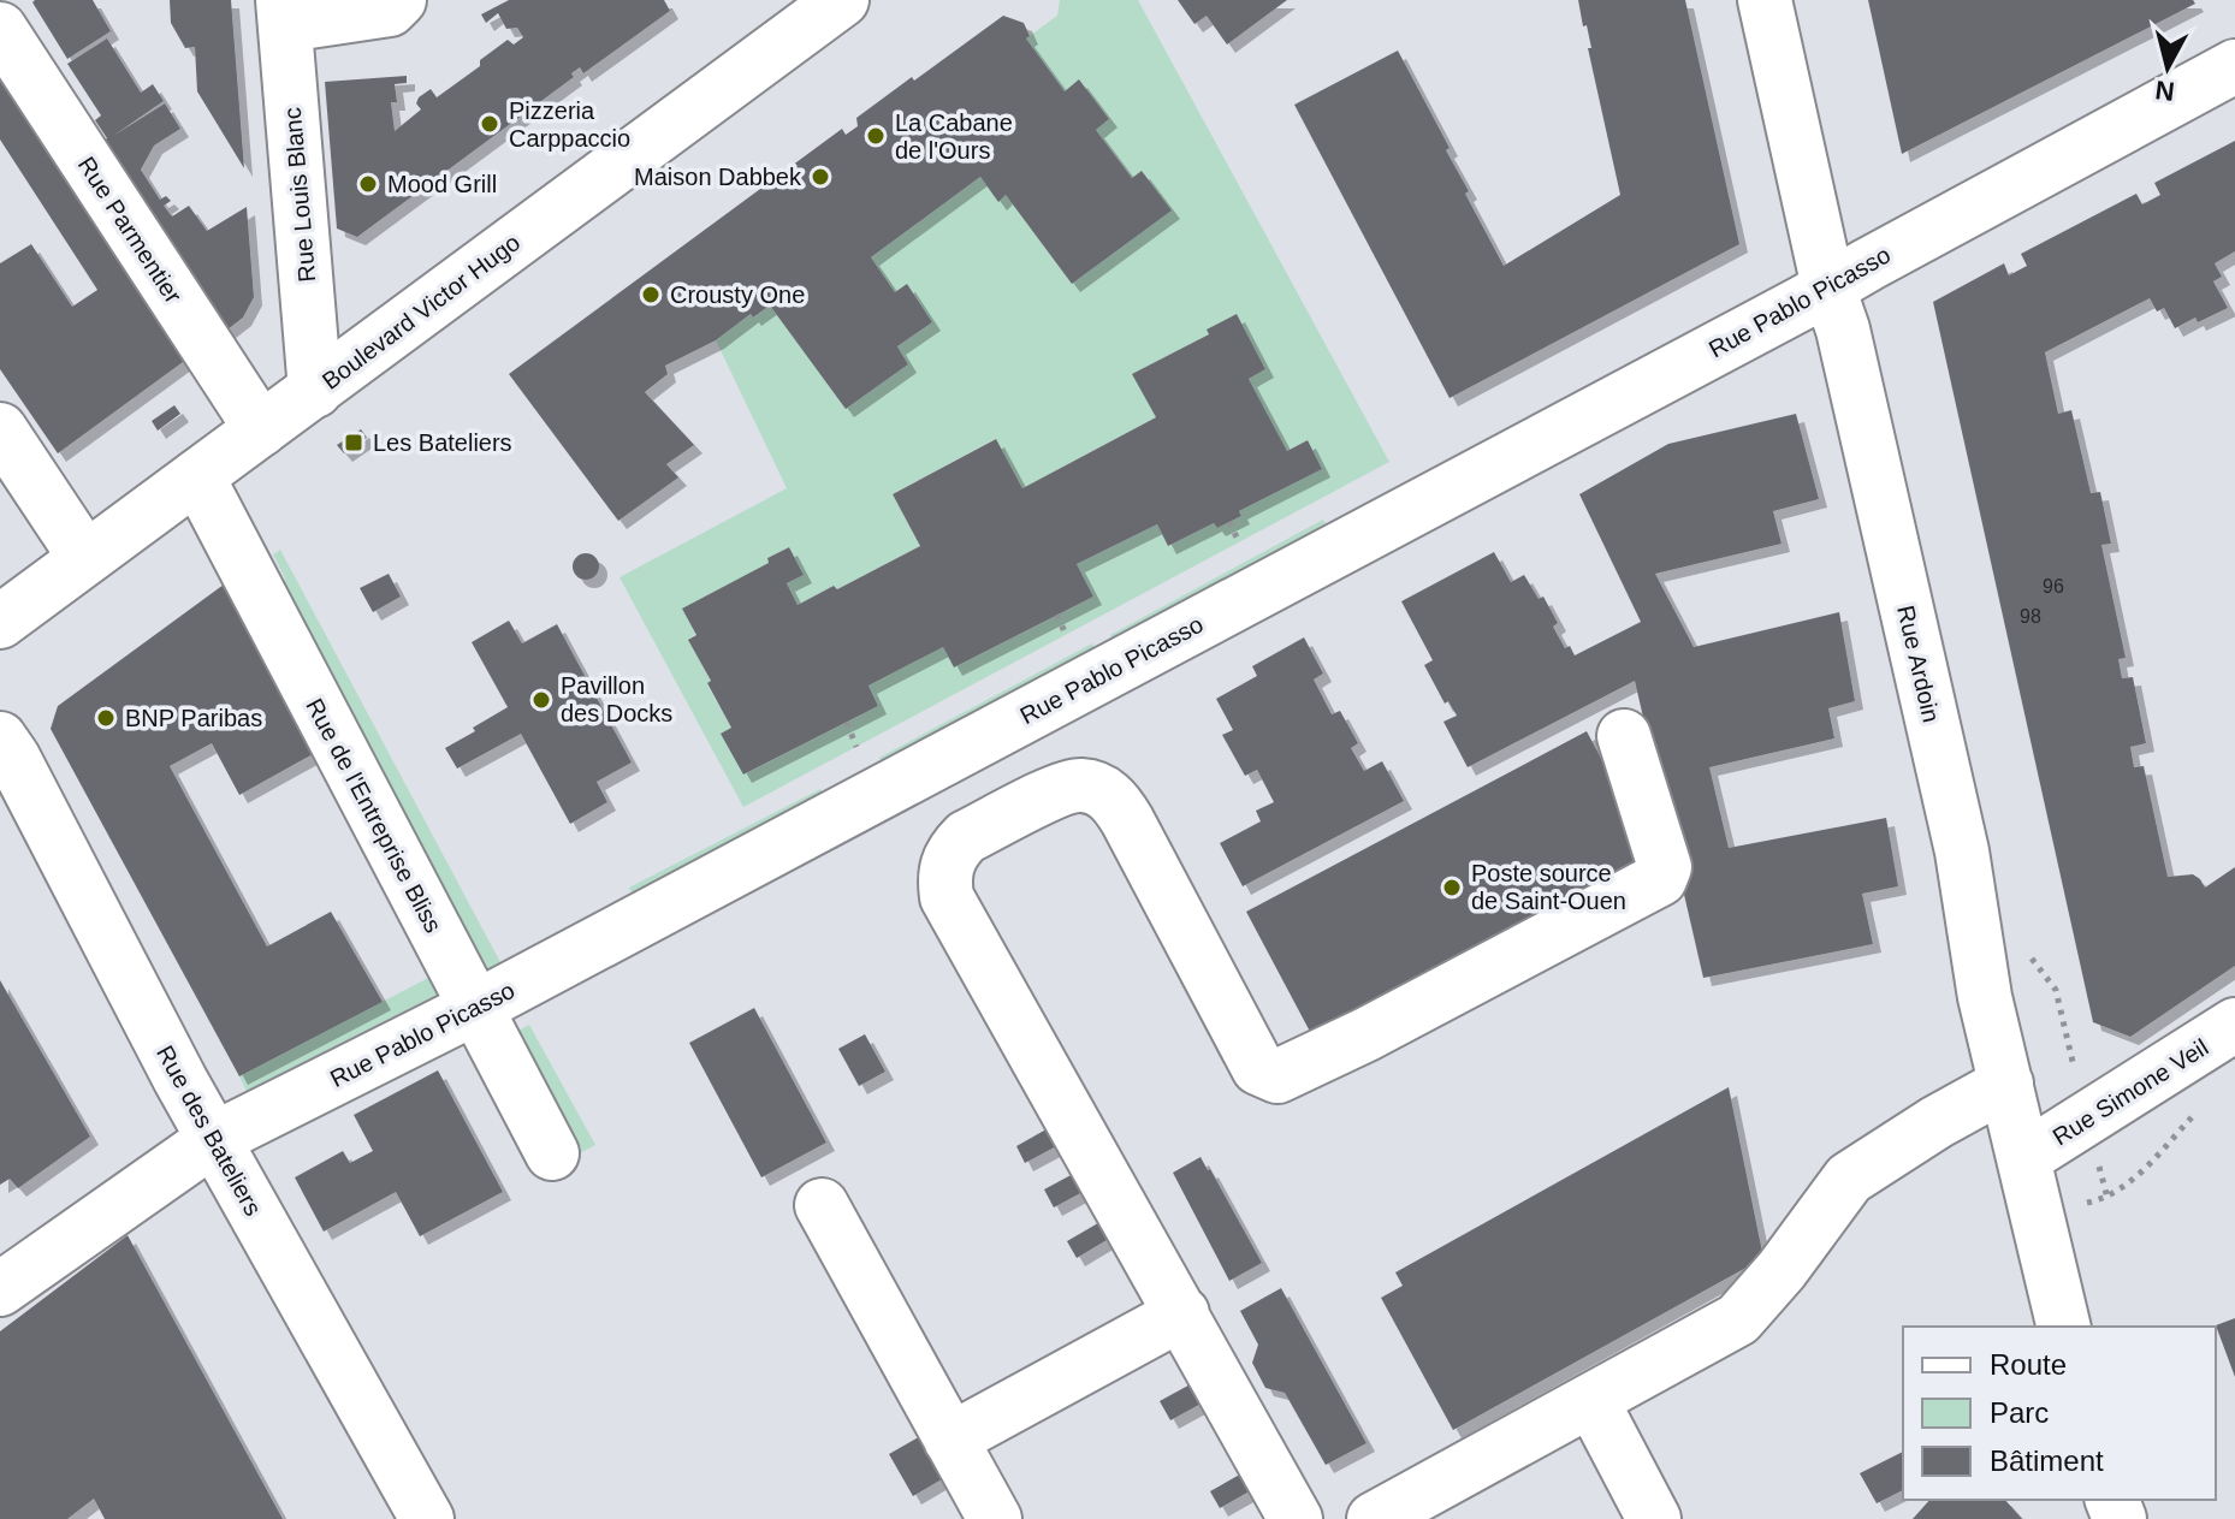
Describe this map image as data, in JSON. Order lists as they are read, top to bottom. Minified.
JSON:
{"streets":{"street":["Rue Louis Blanc","Rue Parmentier","Rue Pablo Picasso","Boulevard Victor Hugo","Rue Ardoin","Rue de l'Entreprise Bliss","Rue Simone Veil","Rue des Bateliers"]},"crossings":[["Rue Louis Blanc","Boulevard Victor Hugo"],["Rue Parmentier","Boulevard Victor Hugo"],["Rue Pablo Picasso","Rue Ardoin"],["Rue Pablo Picasso","Rue de l'Entreprise Bliss"],["Rue Pablo Picasso","Rue des Bateliers"],["Boulevard Victor Hugo","Rue de l'Entreprise Bliss"],["Rue Ardoin","Rue Simone Veil"]],"places":{"other":["Pizzeria Carppaccio","La Cabane de l'Ours","Maison Dabbek","Mood Grill","Crousty One","Pavillon des Docks","BNP Paribas","Poste source de Saint-Ouen"],"transit":["Les Bateliers"]},"house_numbers":["96","98"],"legend":["Route","Parc","Bâtiment"],"north":"bottom"}
